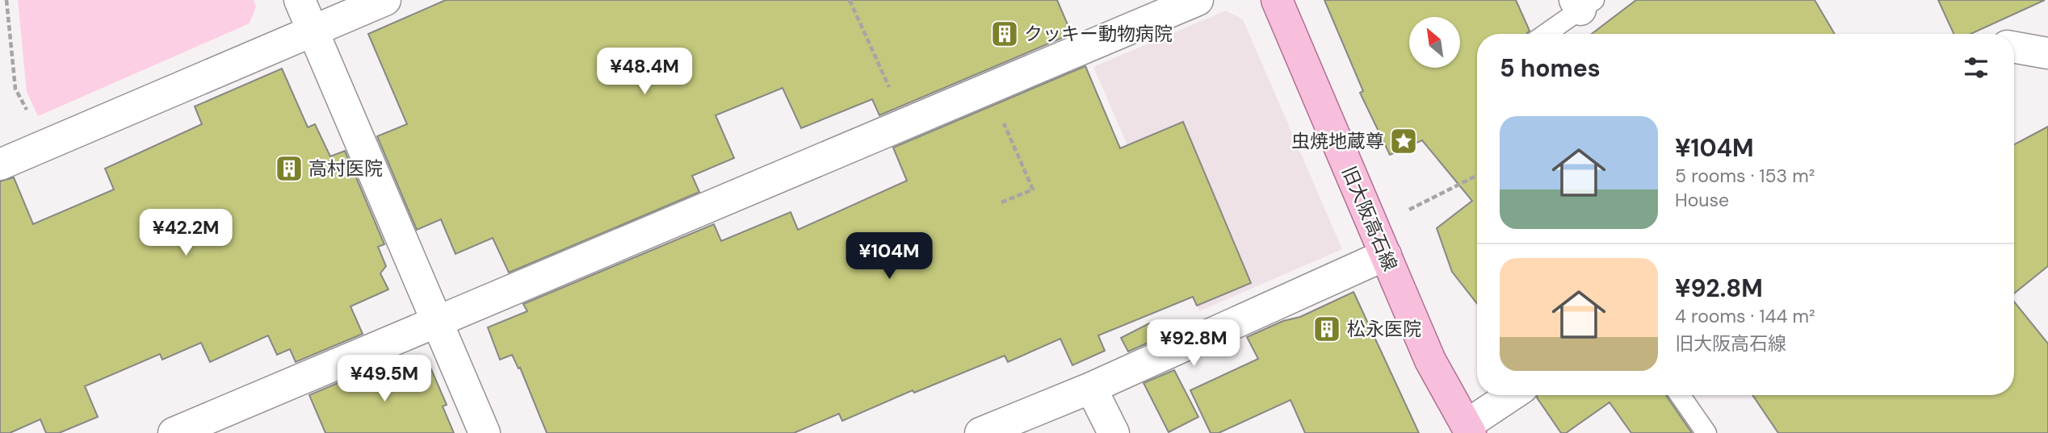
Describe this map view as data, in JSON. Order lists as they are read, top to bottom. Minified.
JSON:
{"streets":{"main road":["旧大阪高石線"]},"places":{"building":["クッキー動物病院","高村医院","松永医院"],"place":["虫焼地蔵尊"]},"north":"top left","page":{"heading":"5 homes","price":["¥48.4M","¥42.2M","¥104M","¥92.8M","¥49.5M"],"list":[{"name":"¥104M","note":"5 rooms · 153 m² · House"},{"name":"¥92.8M","note":"4 rooms · 144 m² · 旧大阪高石線"}]}}
